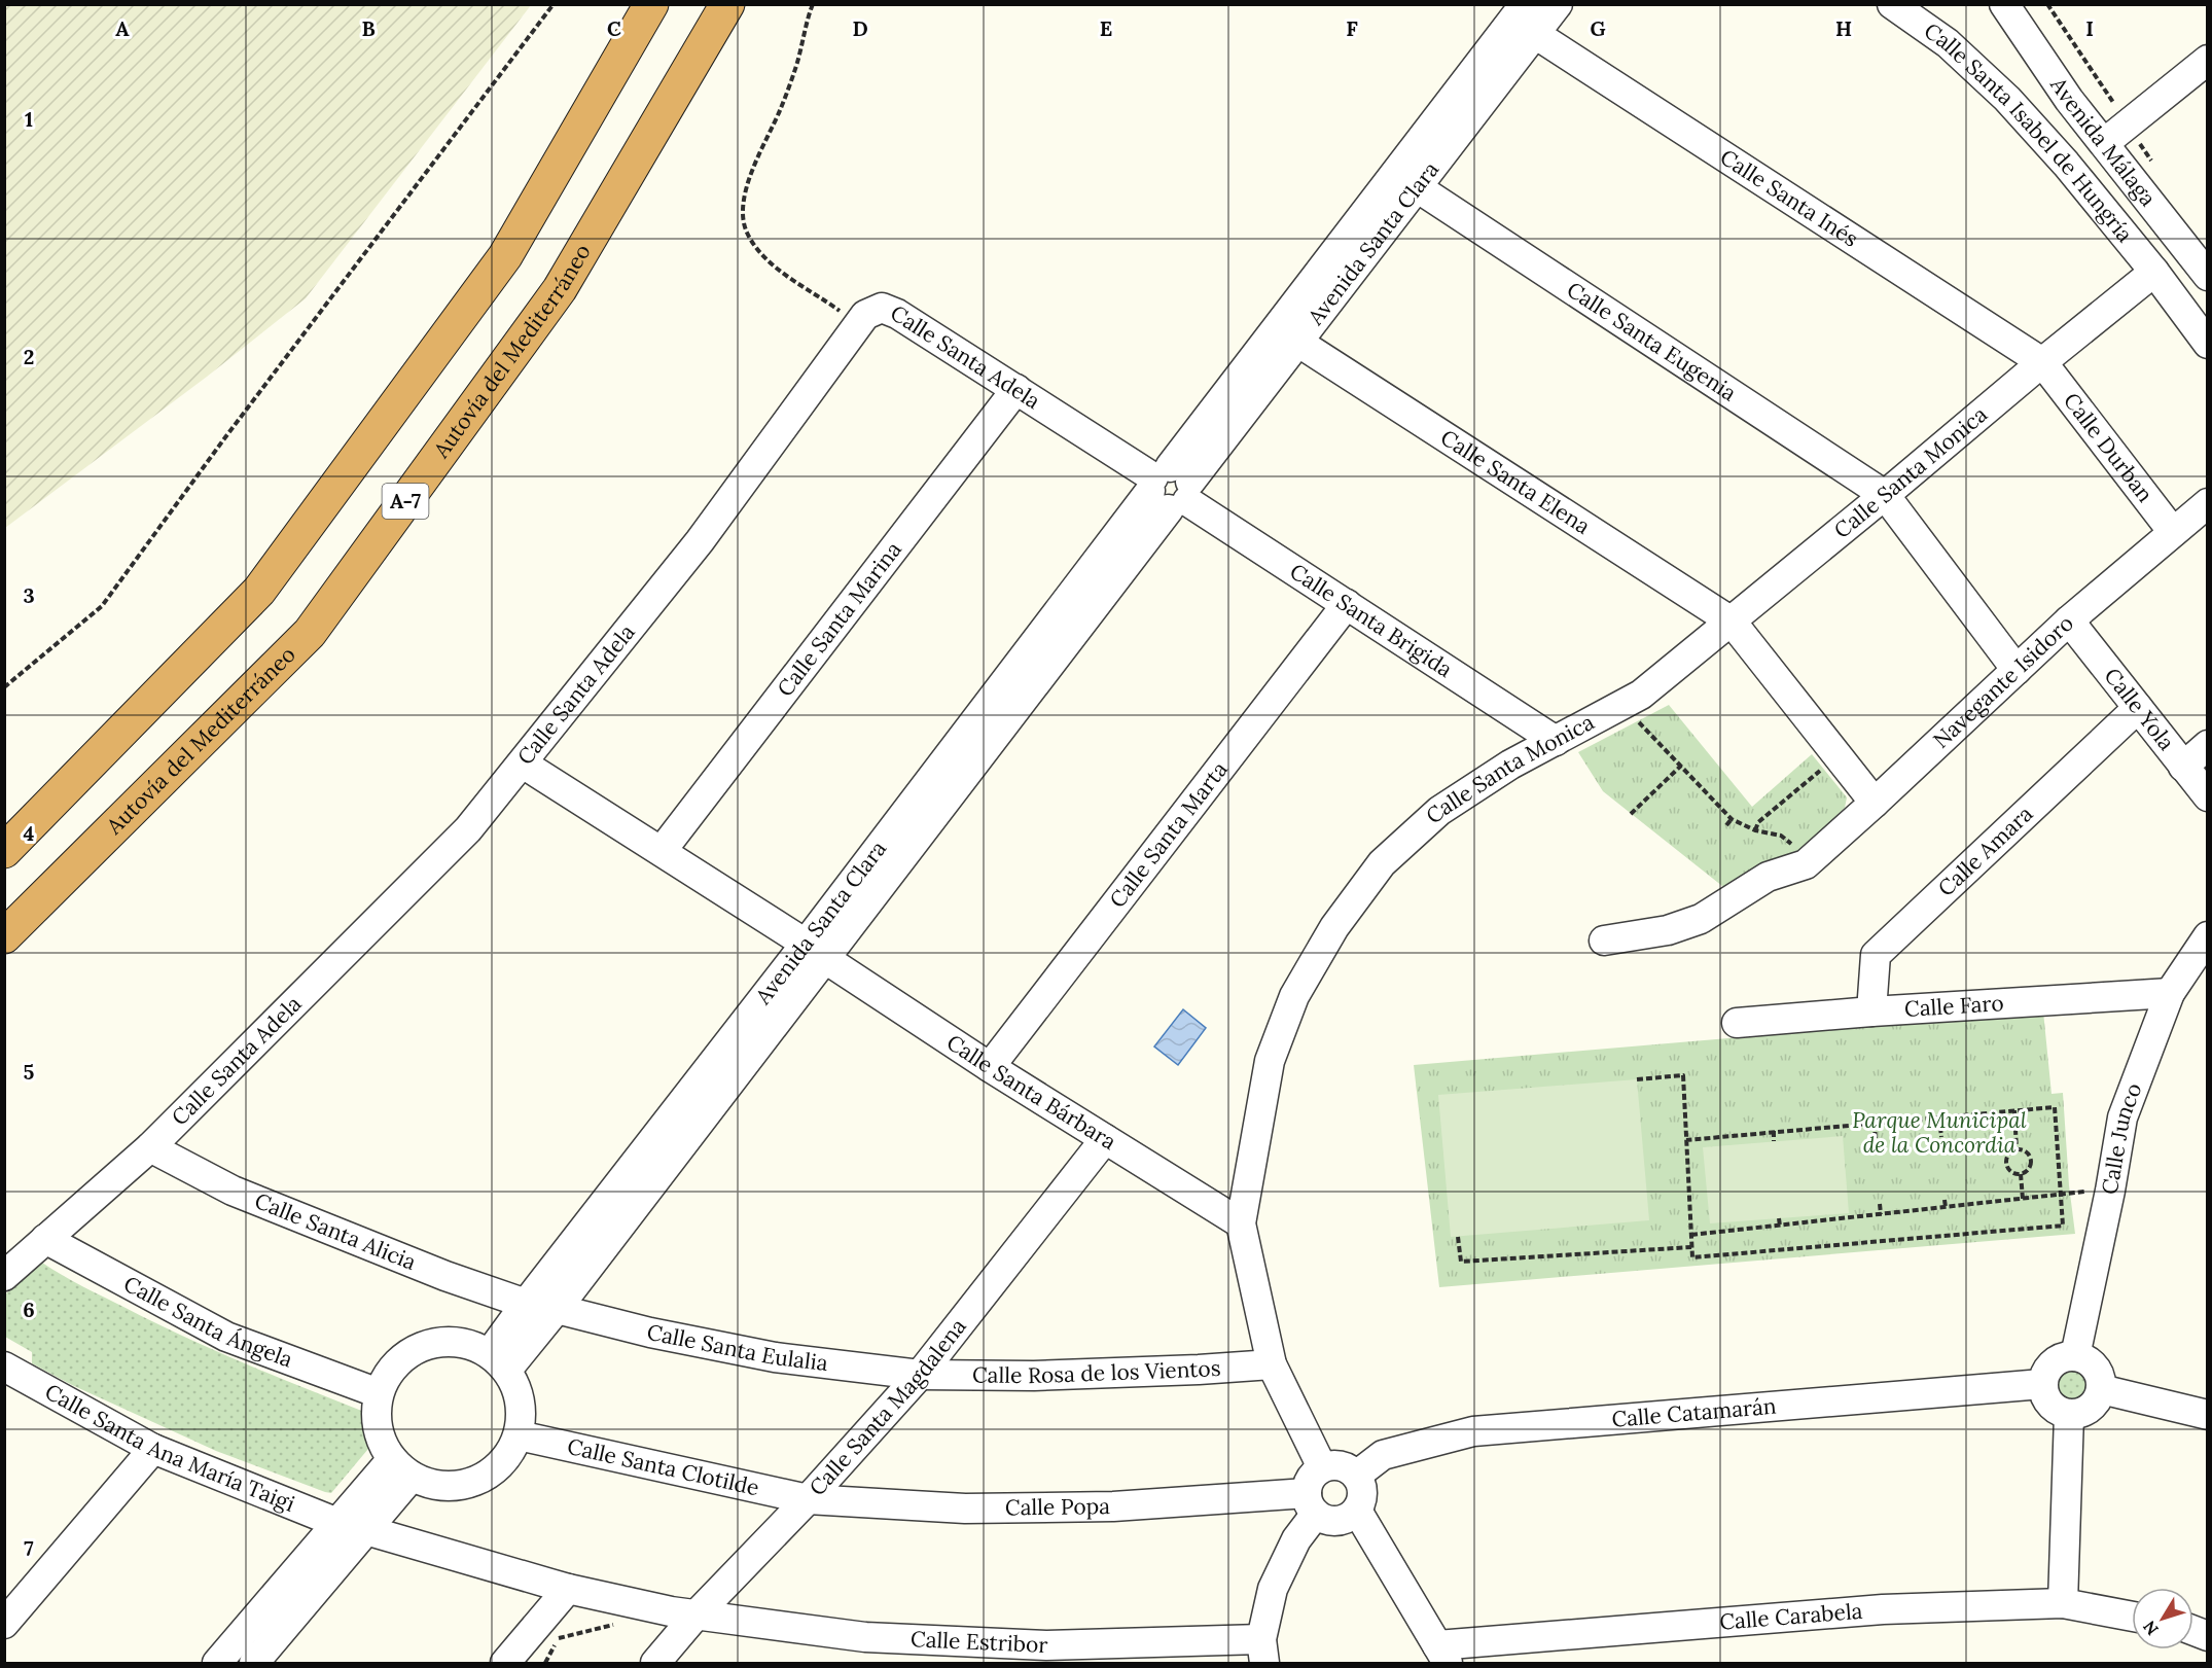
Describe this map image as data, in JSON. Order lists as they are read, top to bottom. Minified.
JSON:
{"streets":{"highway":["Autovía del Mediterráneo","A-7"],"street":["Calle Santa Isabel de Hungría","Avenida Málaga","Calle Santa Inés","Avenida Santa Clara","Calle Santa Eugenia","Calle Santa Adela","Calle Durban","Calle Santa Monica","Calle Santa Elena","Calle Santa Marina","Calle Santa Brigida","Navegante Isidoro","Calle Yola","Calle Santa Marta","Calle Amara","Calle Faro","Calle Santa Bárbara","Calle Junco","Calle Santa Alicia","Calle Santa Ángela","Calle Santa Eulalia","Calle Rosa de los Vientos","Calle Santa Magdalena","Calle Catamarán","Calle Santa Ana María Taigi","Calle Santa Clotilde","Calle Popa","Calle Carabela","Calle Estribor"]},"crossings":[["Calle Santa Isabel de Hungría","Calle Santa Monica"],["Calle Santa Inés","Avenida Santa Clara"],["Calle Santa Inés","Calle Durban"],["Calle Santa Inés","Calle Santa Monica"],["Avenida Santa Clara","Calle Santa Eugenia"],["Avenida Santa Clara","Calle Santa Adela"],["Avenida Santa Clara","Calle Santa Elena"],["Avenida Santa Clara","Calle Santa Brigida"],["Avenida Santa Clara","Calle Santa Bárbara"],["Avenida Santa Clara","Calle Santa Alicia"],["Avenida Santa Clara","Calle Santa Ángela"],["Avenida Santa Clara","Calle Santa Eulalia"],["Avenida Santa Clara","Calle Santa Clotilde"],["Calle Santa Eugenia","Calle Santa Monica"],["Calle Santa Eugenia","Navegante Isidoro"],["Calle Santa Adela","Calle Santa Marina"],["Calle Santa Adela","Calle Santa Brigida"],["Calle Santa Adela","Calle Santa Bárbara"],["Calle Santa Adela","Calle Santa Alicia"],["Calle Santa Adela","Calle Santa Ángela"],["Calle Durban","Calle Santa Monica"],["Calle Durban","Navegante Isidoro"],["Calle Santa Monica","Calle Santa Elena"],["Calle Santa Monica","Calle Santa Brigida"],["Calle Santa Monica","Calle Santa Bárbara"],["Calle Santa Monica","Calle Rosa de los Vientos"],["Calle Santa Monica","Calle Catamarán"],["Calle Santa Monica","Calle Popa"],["Calle Santa Elena","Navegante Isidoro"],["Calle Santa Marina","Calle Santa Bárbara"],["Calle Santa Brigida","Calle Santa Marta"],["Navegante Isidoro","Calle Yola"],["Calle Yola","Calle Amara"],["Calle Santa Marta","Calle Santa Bárbara"],["Calle Amara","Calle Faro"],["Calle Faro","Calle Junco"],["Calle Santa Bárbara","Calle Santa Magdalena"],["Calle Junco","Calle Catamarán"],["Calle Santa Ángela","Calle Santa Clotilde"],["Calle Santa Eulalia","Calle Rosa de los Vientos"],["Calle Santa Eulalia","Calle Santa Magdalena"],["Calle Rosa de los Vientos","Calle Santa Magdalena"],["Calle Santa Magdalena","Calle Santa Clotilde"],["Calle Santa Magdalena","Calle Popa"],["Calle Santa Magdalena","Calle Estribor"],["Calle Catamarán","Calle Popa"],["Calle Santa Clotilde","Calle Popa"]],"parks":["Parque Municipal de la Concordia"],"north":"bottom left","grid":{"columns":["A","B","C","D","E","F","G","H","I"],"rows":["1","2","3","4","5","6","7"]}}
